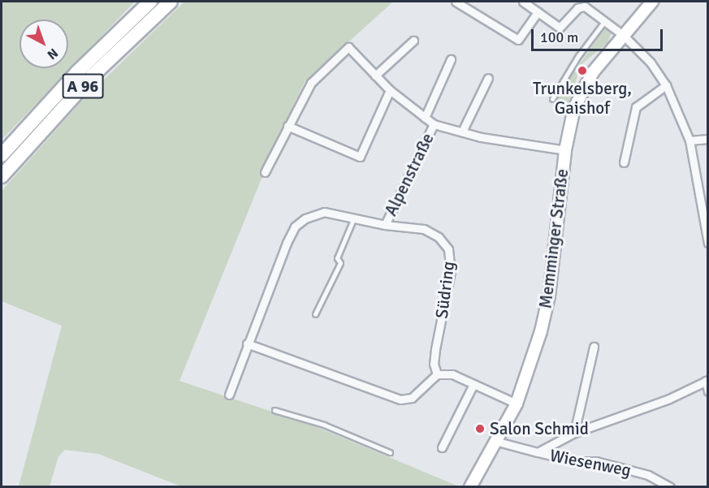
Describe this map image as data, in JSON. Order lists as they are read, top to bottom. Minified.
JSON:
{"streets":{"highway":["A 96"],"street":["Alpenstraße","Memminger Straße","Südring","Wiesenweg"]},"crossings":[["Alpenstraße","Memminger Straße"],["Alpenstraße","Südring"],["Memminger Straße","Wiesenweg"]],"places":["Trunkelsberg, Gaishof","Salon Schmid"],"scale_bar":"100 m","north":"bottom right"}
